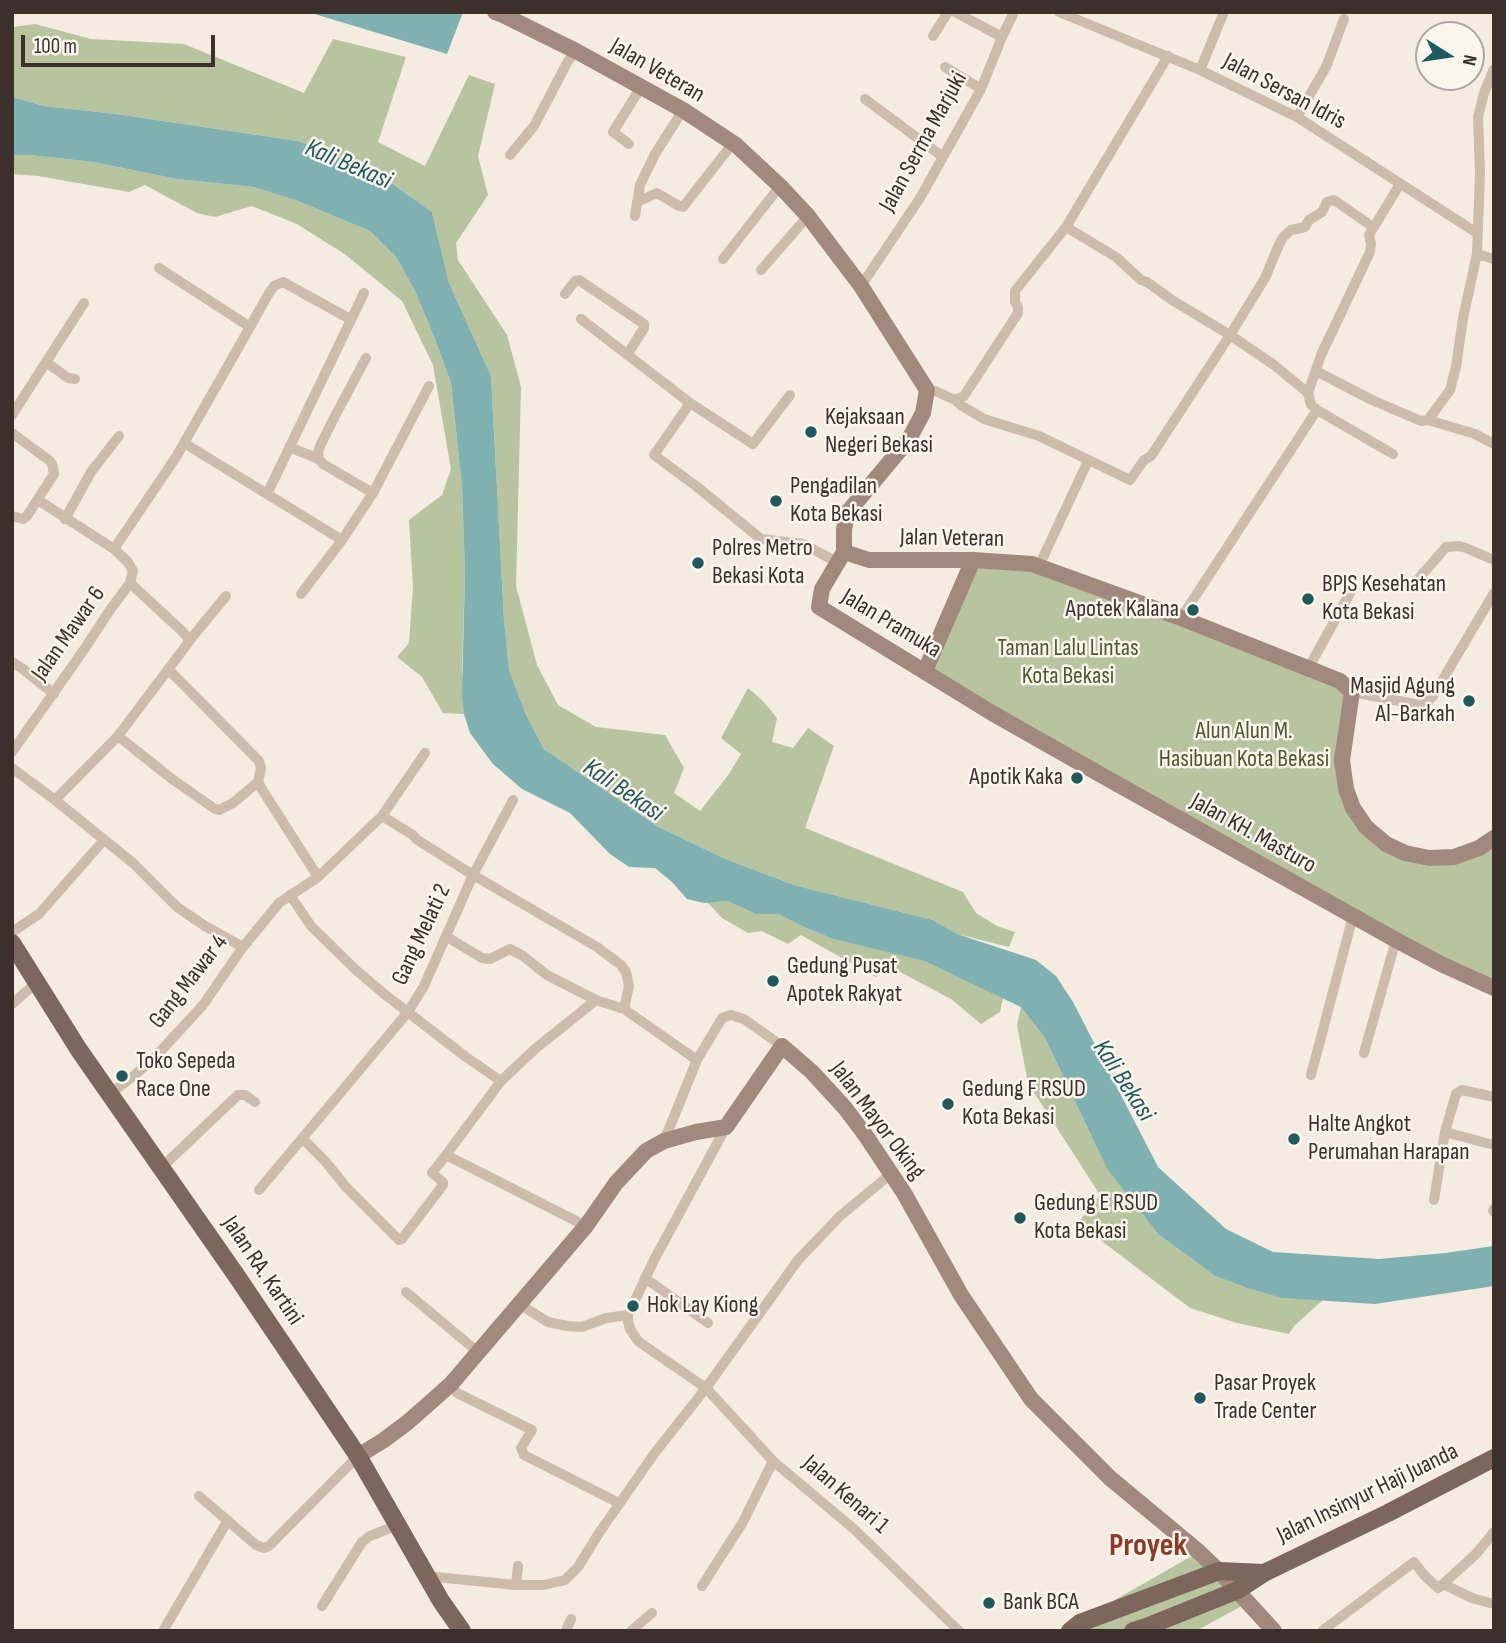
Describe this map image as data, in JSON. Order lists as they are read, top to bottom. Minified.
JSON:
{"streets":{"main road":["Jalan RA. Kartini","Jalan Insinyur Haji Juanda"],"street":["Jalan Veteran","Jalan Sersan Idris","Jalan Serma Marjuki","Jalan Pramuka","Jalan Mawar 6","Jalan KH. Masturo","Gang Melati 2","Gang Mawar 4","Jalan Mayor Oking","Jalan Kenari 1"]},"crossings":[["Jalan Veteran","Jalan Serma Marjuki"],["Jalan Veteran","Jalan Pramuka"],["Jalan Pramuka","Jalan KH. Masturo"],["Gang Mawar 4","Jalan RA. Kartini"],["Jalan Mayor Oking","Jalan Insinyur Haji Juanda"]],"districts":["Proyek"],"water":["Kali Bekasi"],"parks":["Taman Lalu Lintas Kota Bekasi","Alun Alun M. Hasibuan Kota Bekasi"],"places":["Kejaksaan Negeri Bekasi","Pengadilan Kota Bekasi","Polres Metro Bekasi Kota","BPJS Kesehatan Kota Bekasi","Apotek Kalana","Masjid Agung Al-Barkah","Apotik Kaka","Gedung Pusat Apotek Rakyat","Toko Sepeda Race One","Gedung F RSUD Kota Bekasi","Halte Angkot Perumahan Harapan","Gedung E RSUD Kota Bekasi","Hok Lay Kiong","Pasar Proyek Trade Center","Bank BCA"],"scale_bar":"100 m","north":"right"}
